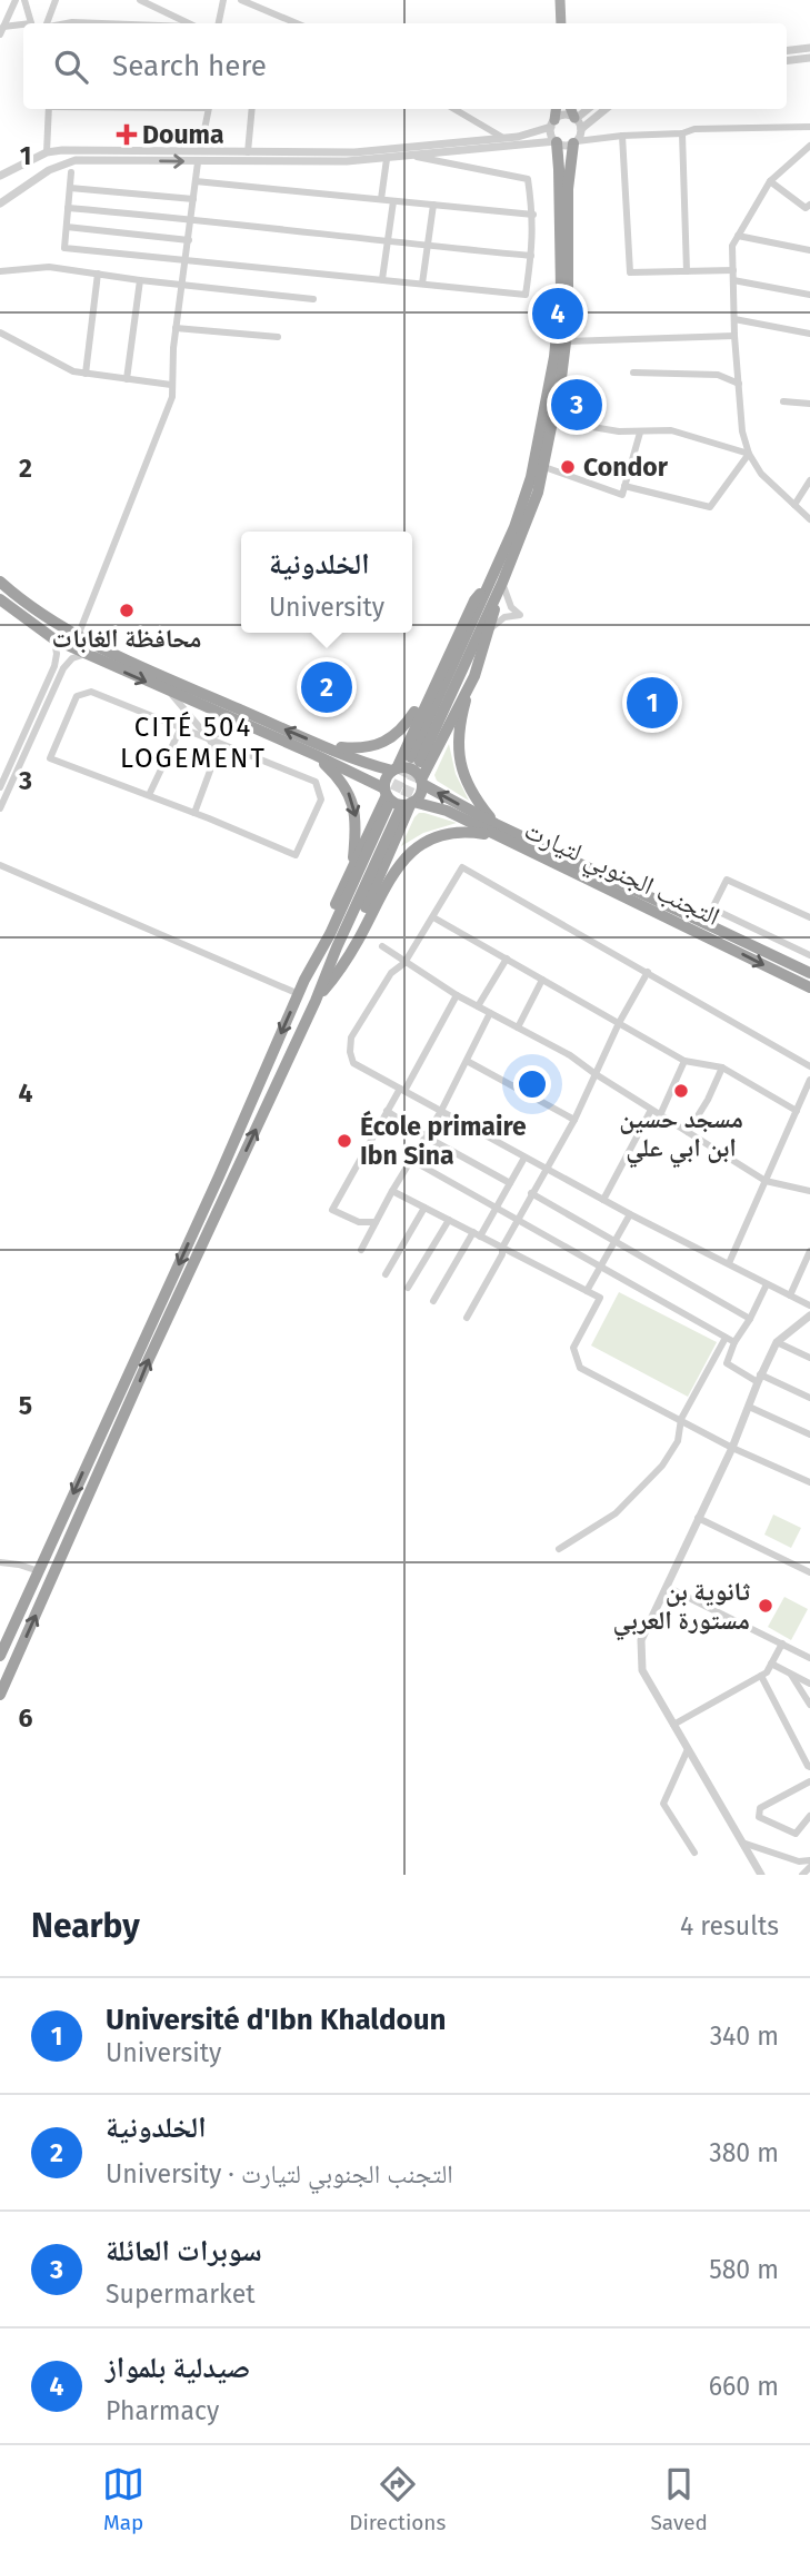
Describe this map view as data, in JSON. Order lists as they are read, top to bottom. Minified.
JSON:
{"streets":{"highway":["التجنب الجنوبي لتيارت"]},"districts":["CITÉ 504 LOGEMENT"],"places":{"health":["Douma"],"other":["Condor","محافظة الغابات","مسجد حسين ابن ابي علي","École primaire Ibn Sina","ثانوية بن مستورة العربي"]},"page":{"search":"Search here","pins":["4","3","2","1"],"popup":["الخلدونية","University"],"heading":["Nearby","4 results"],"list":[{"mark":"1","name":"Université d'Ibn Khaldoun","note":"University","value":"340 m"},{"mark":"2","name":"الخلدونية","note":"University · التجنب الجنوبي لتيارت","value":"380 m"},{"mark":"3","name":"سوبرات العائلة","note":"Supermarket","value":"580 m"},{"mark":"4","name":"صيدلية بلمواز","note":"Pharmacy","value":"660 m"}],"nav":["Map","Directions","Saved"]},"grid":{"rows":["1","2","3","4","5","6"]}}
